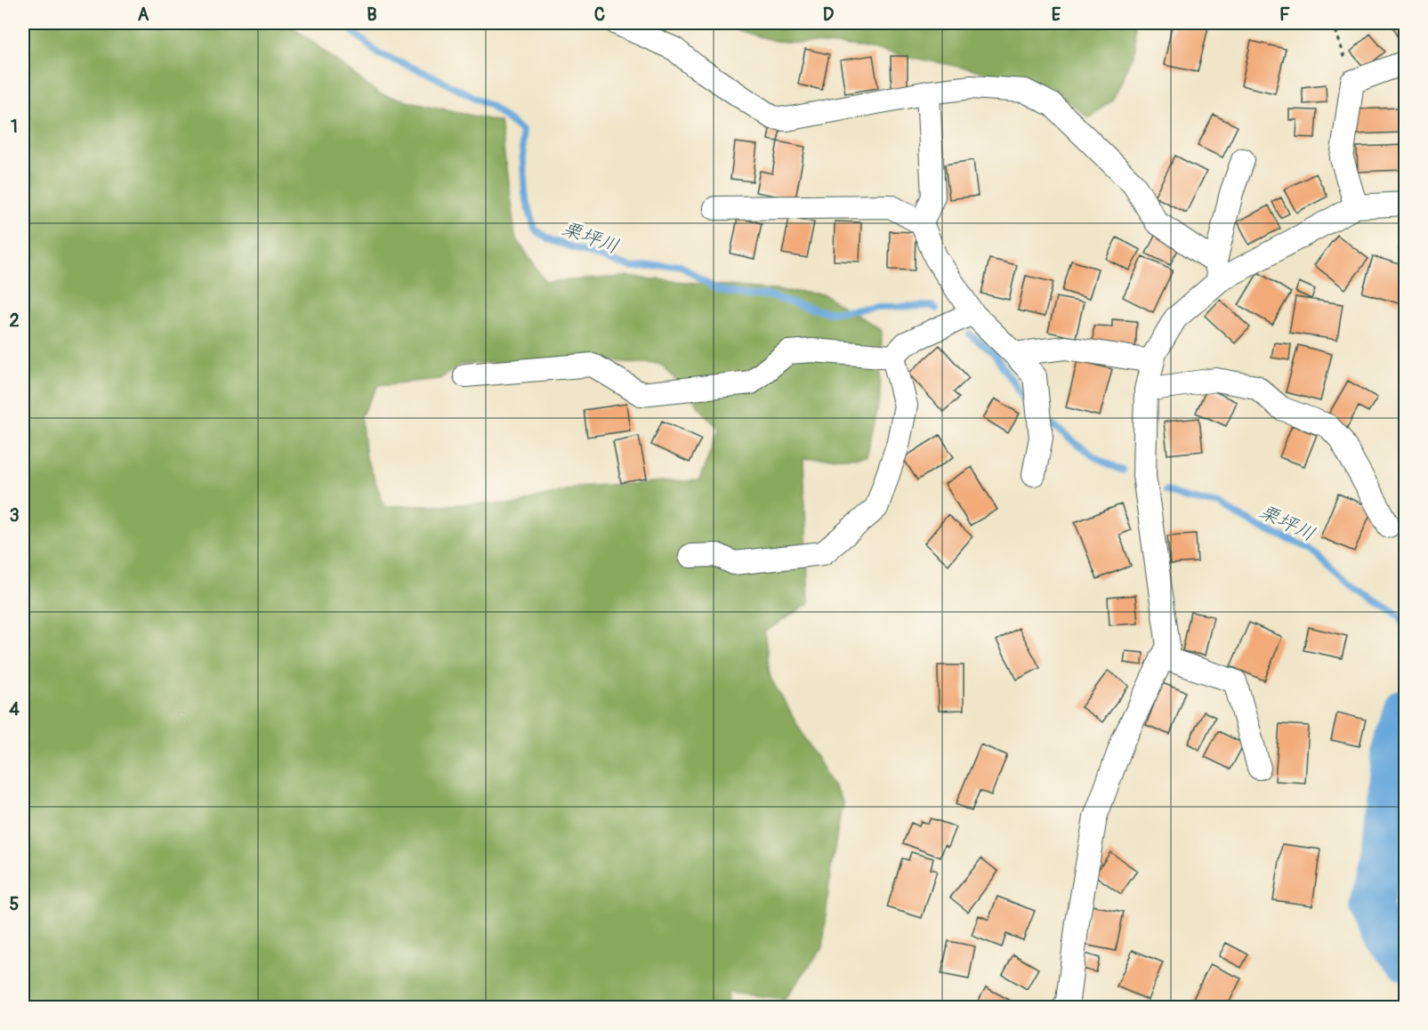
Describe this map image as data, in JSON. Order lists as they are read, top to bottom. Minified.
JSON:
{"water":["栗坪川"],"grid":{"columns":["A","B","C","D","E","F"],"rows":["1","2","3","4","5"]}}
